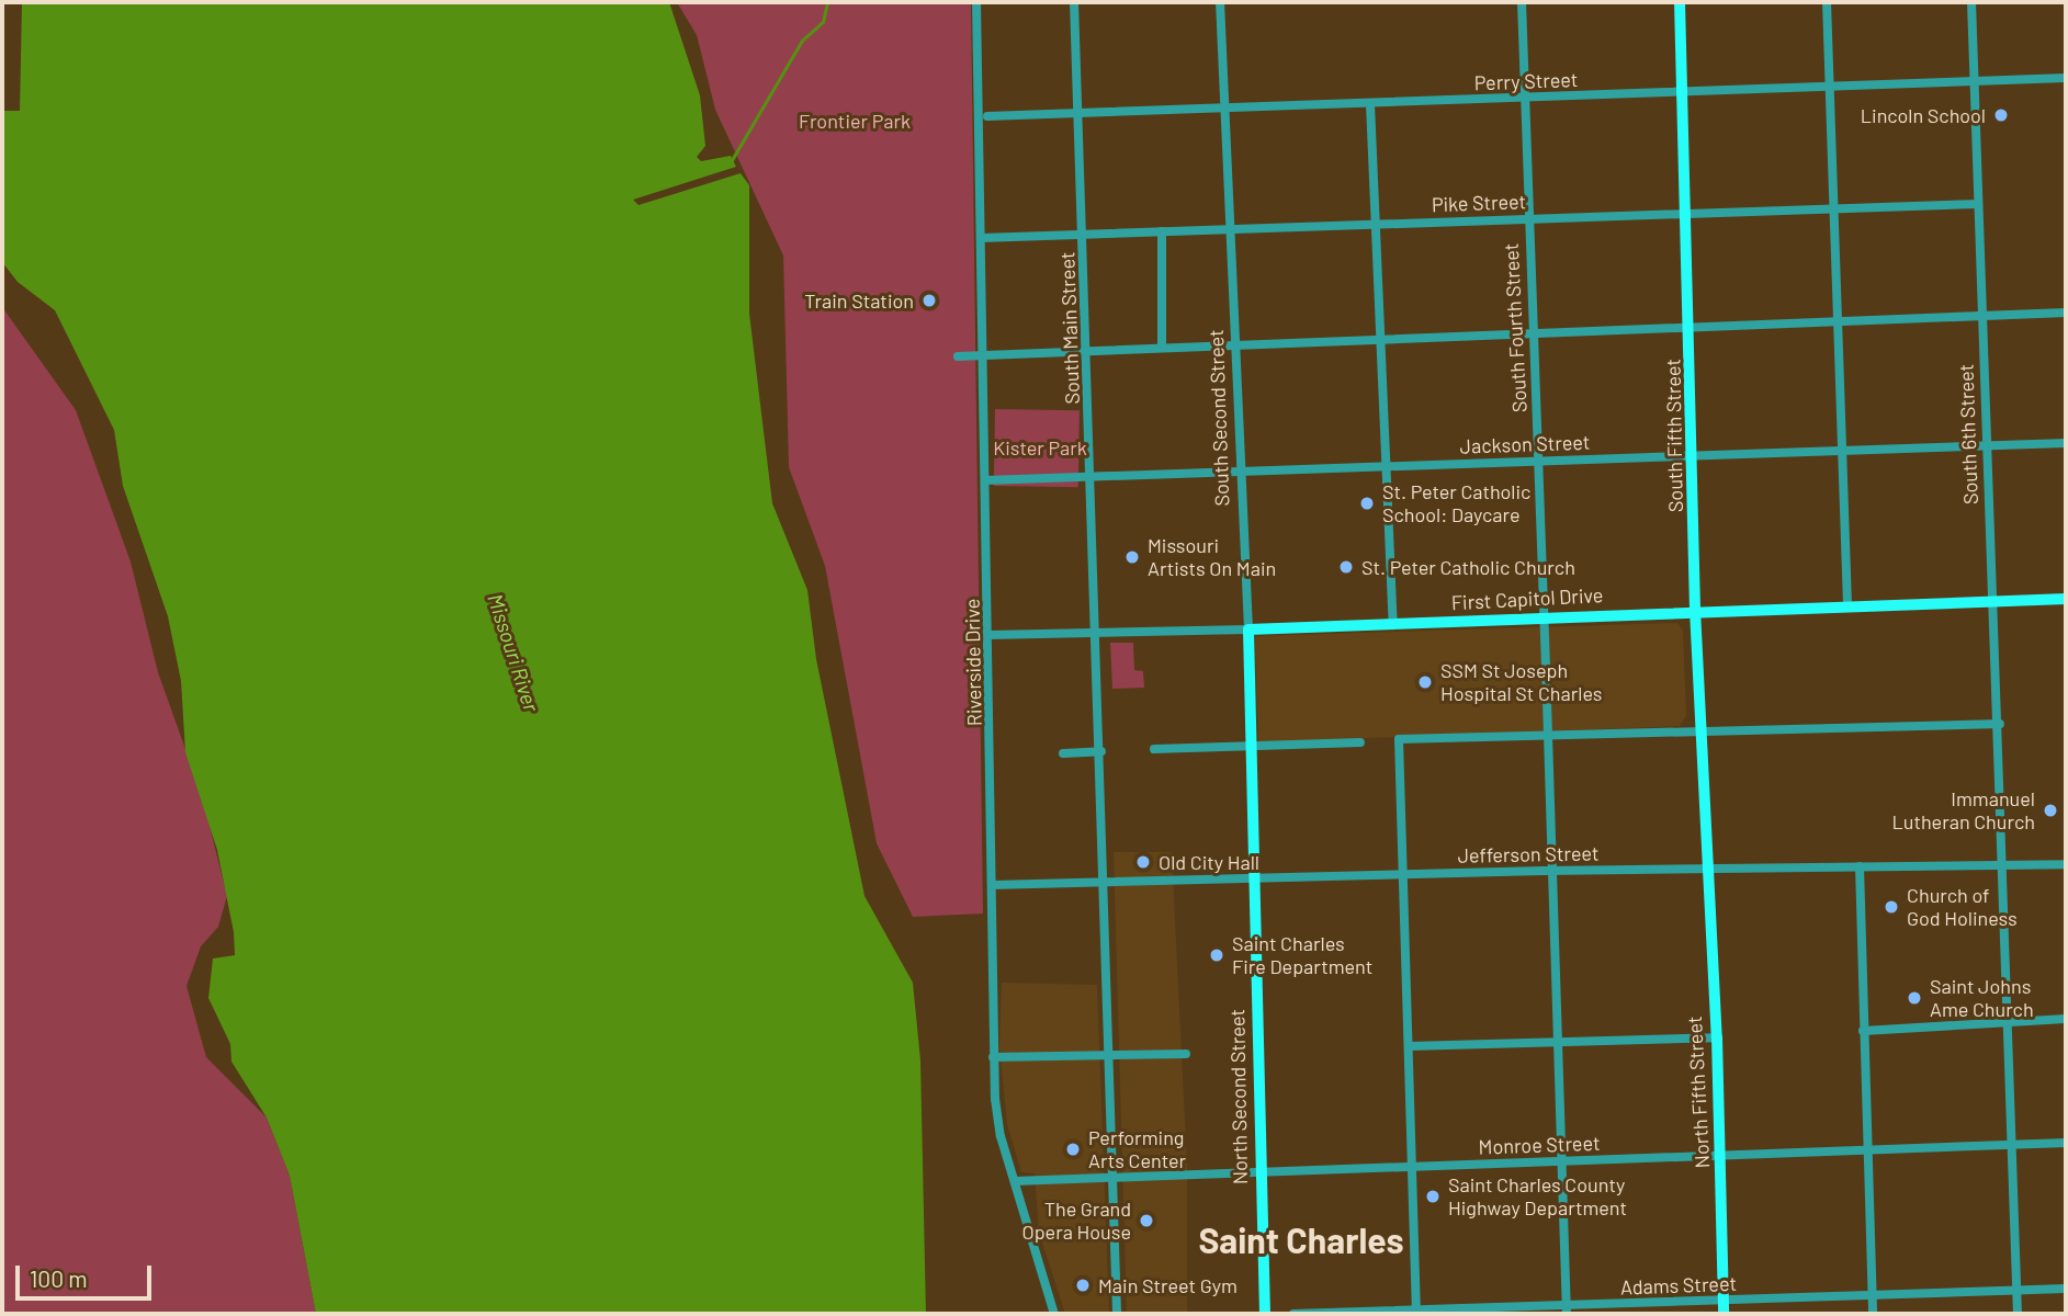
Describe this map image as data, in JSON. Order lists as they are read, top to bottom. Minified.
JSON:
{"streets":{"main road":["South Second Street","South Fifth Street","First Capitol Drive","North Fifth Street","North Second Street"],"street":["Perry Street","Pike Street","South Main Street","South Fourth Street","South 6th Street","Jackson Street","Riverside Drive","Jefferson Street","Monroe Street","Adams Street"]},"crossings":[["Perry Street","South Main Street"],["Perry Street","South Fourth Street"],["Perry Street","South Second Street"],["Perry Street","South 6th Street"],["Perry Street","South Fifth Street"],["Pike Street","South Main Street"],["Pike Street","South Fourth Street"],["Pike Street","South Second Street"],["Pike Street","South 6th Street"],["Pike Street","South Fifth Street"],["Pike Street","Riverside Drive"],["South Main Street","Jackson Street"],["South Main Street","First Capitol Drive"],["South Main Street","Jefferson Street"],["South Main Street","Monroe Street"],["South Fourth Street","Jackson Street"],["South Fourth Street","First Capitol Drive"],["South Fourth Street","Jefferson Street"],["South Fourth Street","Monroe Street"],["South Fourth Street","Adams Street"],["South Second Street","Jackson Street"],["South Second Street","First Capitol Drive"],["South Second Street","Jefferson Street"],["South Second Street","North Second Street"],["South 6th Street","Jackson Street"],["South 6th Street","First Capitol Drive"],["South 6th Street","Jefferson Street"],["South 6th Street","Monroe Street"],["South 6th Street","Adams Street"],["South Fifth Street","Jackson Street"],["South Fifth Street","First Capitol Drive"],["South Fifth Street","Jefferson Street"],["South Fifth Street","North Fifth Street"],["Jackson Street","Riverside Drive"],["First Capitol Drive","Riverside Drive"],["Riverside Drive","Jefferson Street"],["Riverside Drive","Monroe Street"],["Jefferson Street","North Fifth Street"],["Jefferson Street","North Second Street"],["North Fifth Street","Monroe Street"],["North Fifth Street","Adams Street"],["North Second Street","Monroe Street"]],"districts":["Saint Charles"],"water":["Missouri River"],"parks":["Frontier Park","Kister Park"],"places":["Lincoln School","Train Station","St. Peter Catholic School: Daycare","Missouri Artists On Main","St. Peter Catholic Church","SSM St Joseph Hospital St Charles","Immanuel Lutheran Church","Old City Hall","Church of God Holiness","Saint Charles Fire Department","Saint Johns Ame Church","Performing Arts Center","Saint Charles County Highway Department","The Grand Opera House","Main Street Gym"],"scale_bar":"100 m"}
